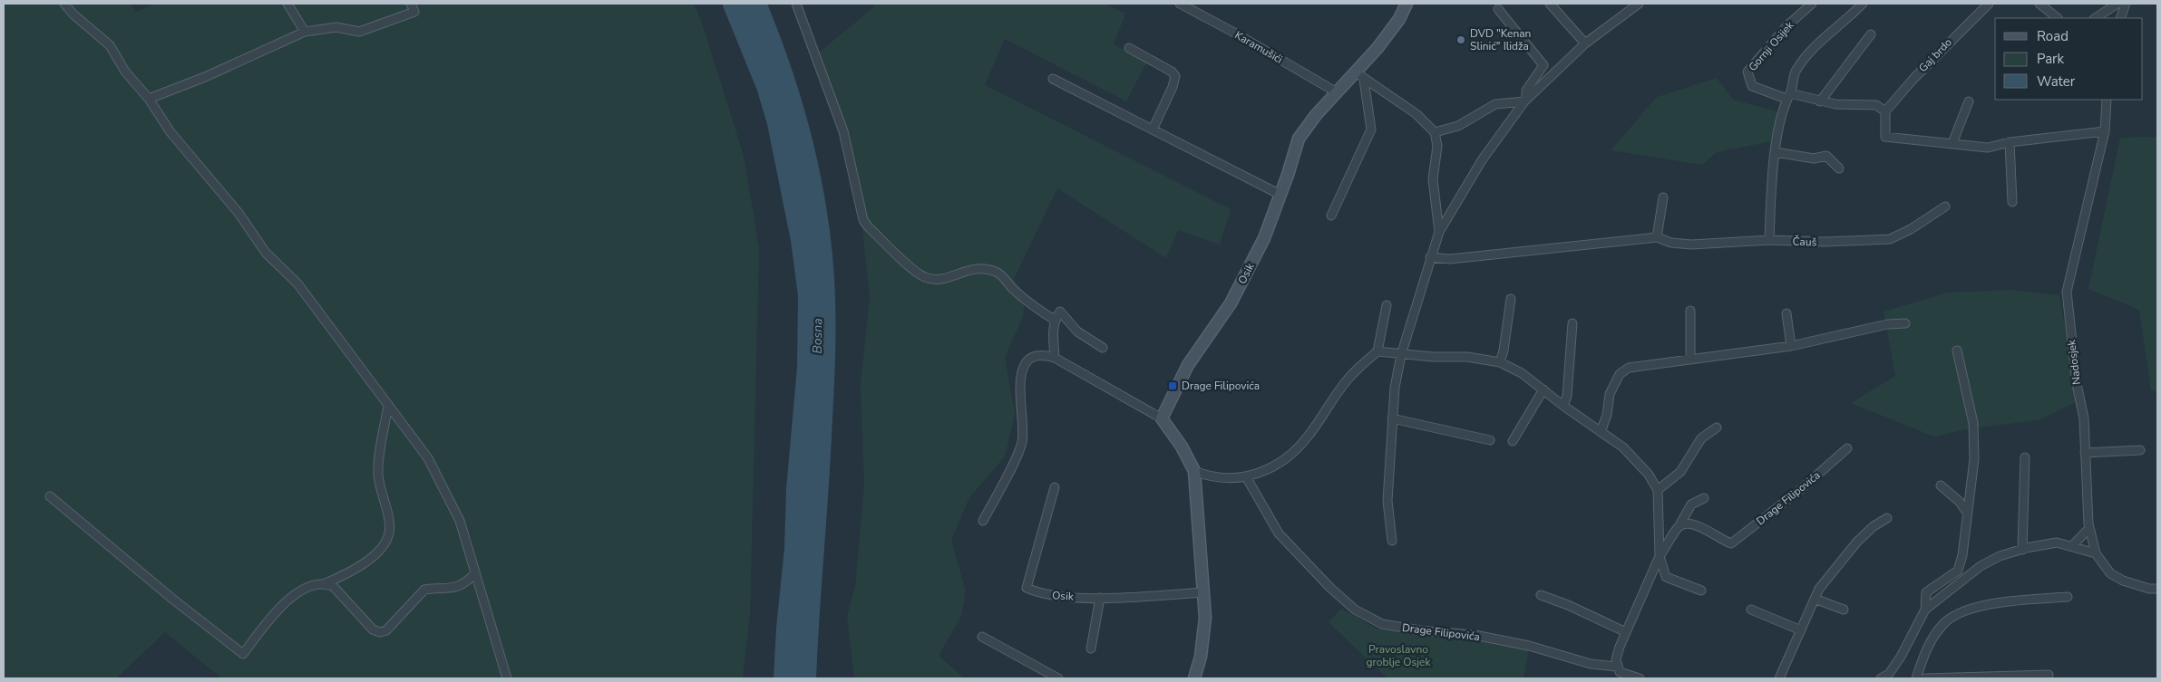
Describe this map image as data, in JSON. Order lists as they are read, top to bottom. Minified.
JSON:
{"streets":{"main road":["Osik"],"street":["Gornji Osijek","Karamušići","Gaj brdo","Čauš","Nadosjek","Drage Filipovića"]},"crossings":[["Karamušići","Osik"]],"water":["Bosna"],"parks":["Pravoslavno groblje Osjek"],"places":{"other":["DVD \"Kenan Slinić\" Ilidža"],"transit":["Drage Filipovića"]},"legend":["Road","Park","Water"]}
